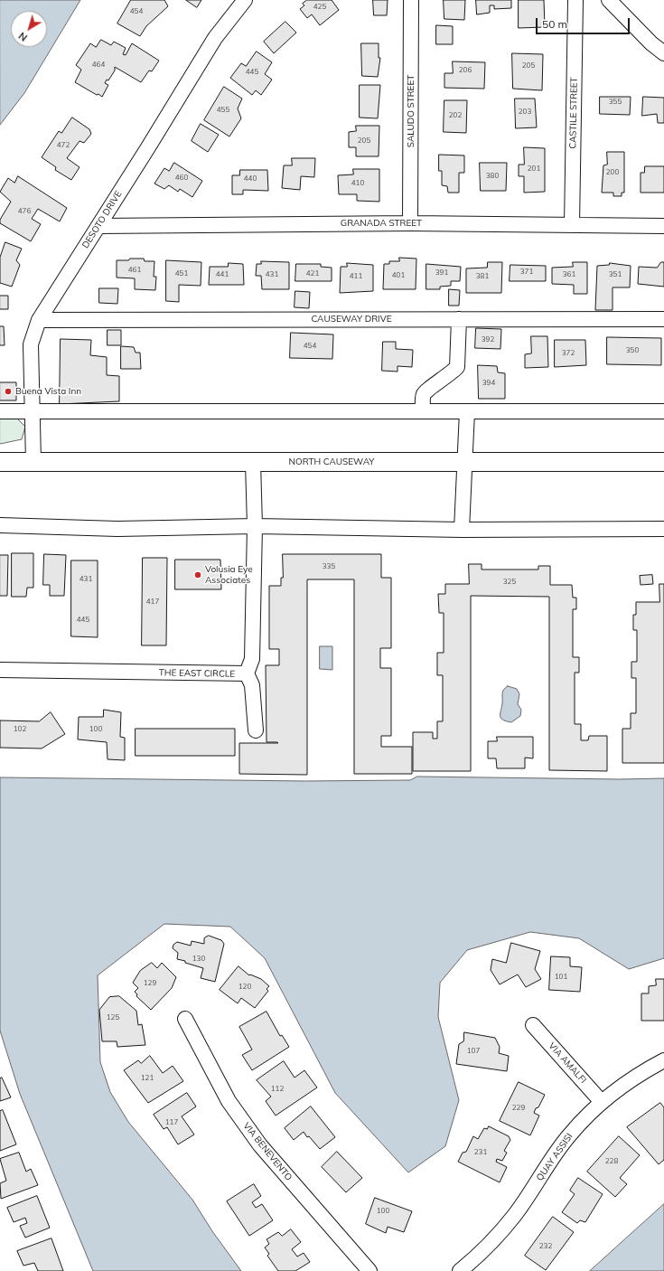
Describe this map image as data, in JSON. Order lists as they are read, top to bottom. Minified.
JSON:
{"streets":{"main road":["NORTH CAUSEWAY"],"street":["SALUDO STREET","CASTILE STREET","DESOTO DRIVE","GRANADA STREET","CAUSEWAY DRIVE","THE EAST CIRCLE","VIA AMALFI","VIA BENEVENTO","QUAY ASSISI"]},"crossings":[["SALUDO STREET","GRANADA STREET"],["CASTILE STREET","GRANADA STREET"],["DESOTO DRIVE","GRANADA STREET"],["DESOTO DRIVE","CAUSEWAY DRIVE"],["DESOTO DRIVE","NORTH CAUSEWAY"],["NORTH CAUSEWAY","THE EAST CIRCLE"],["VIA AMALFI","QUAY ASSISI"]],"places":["Buena Vista Inn","Volusia Eye Associates"],"house_numbers":["425","454","464","205","206","445","355","455","203","202","205","472","201","200","380","460","440","410","476","461","371","391","451","421","441","431","361","351","401","411","381","392","454","350","372","394","335","431","325","417","445","102","100","130","101","129","120","125","107","121","112","229","117","231","228","100","232"],"scale_bar":"50 m","north":"bottom left"}
